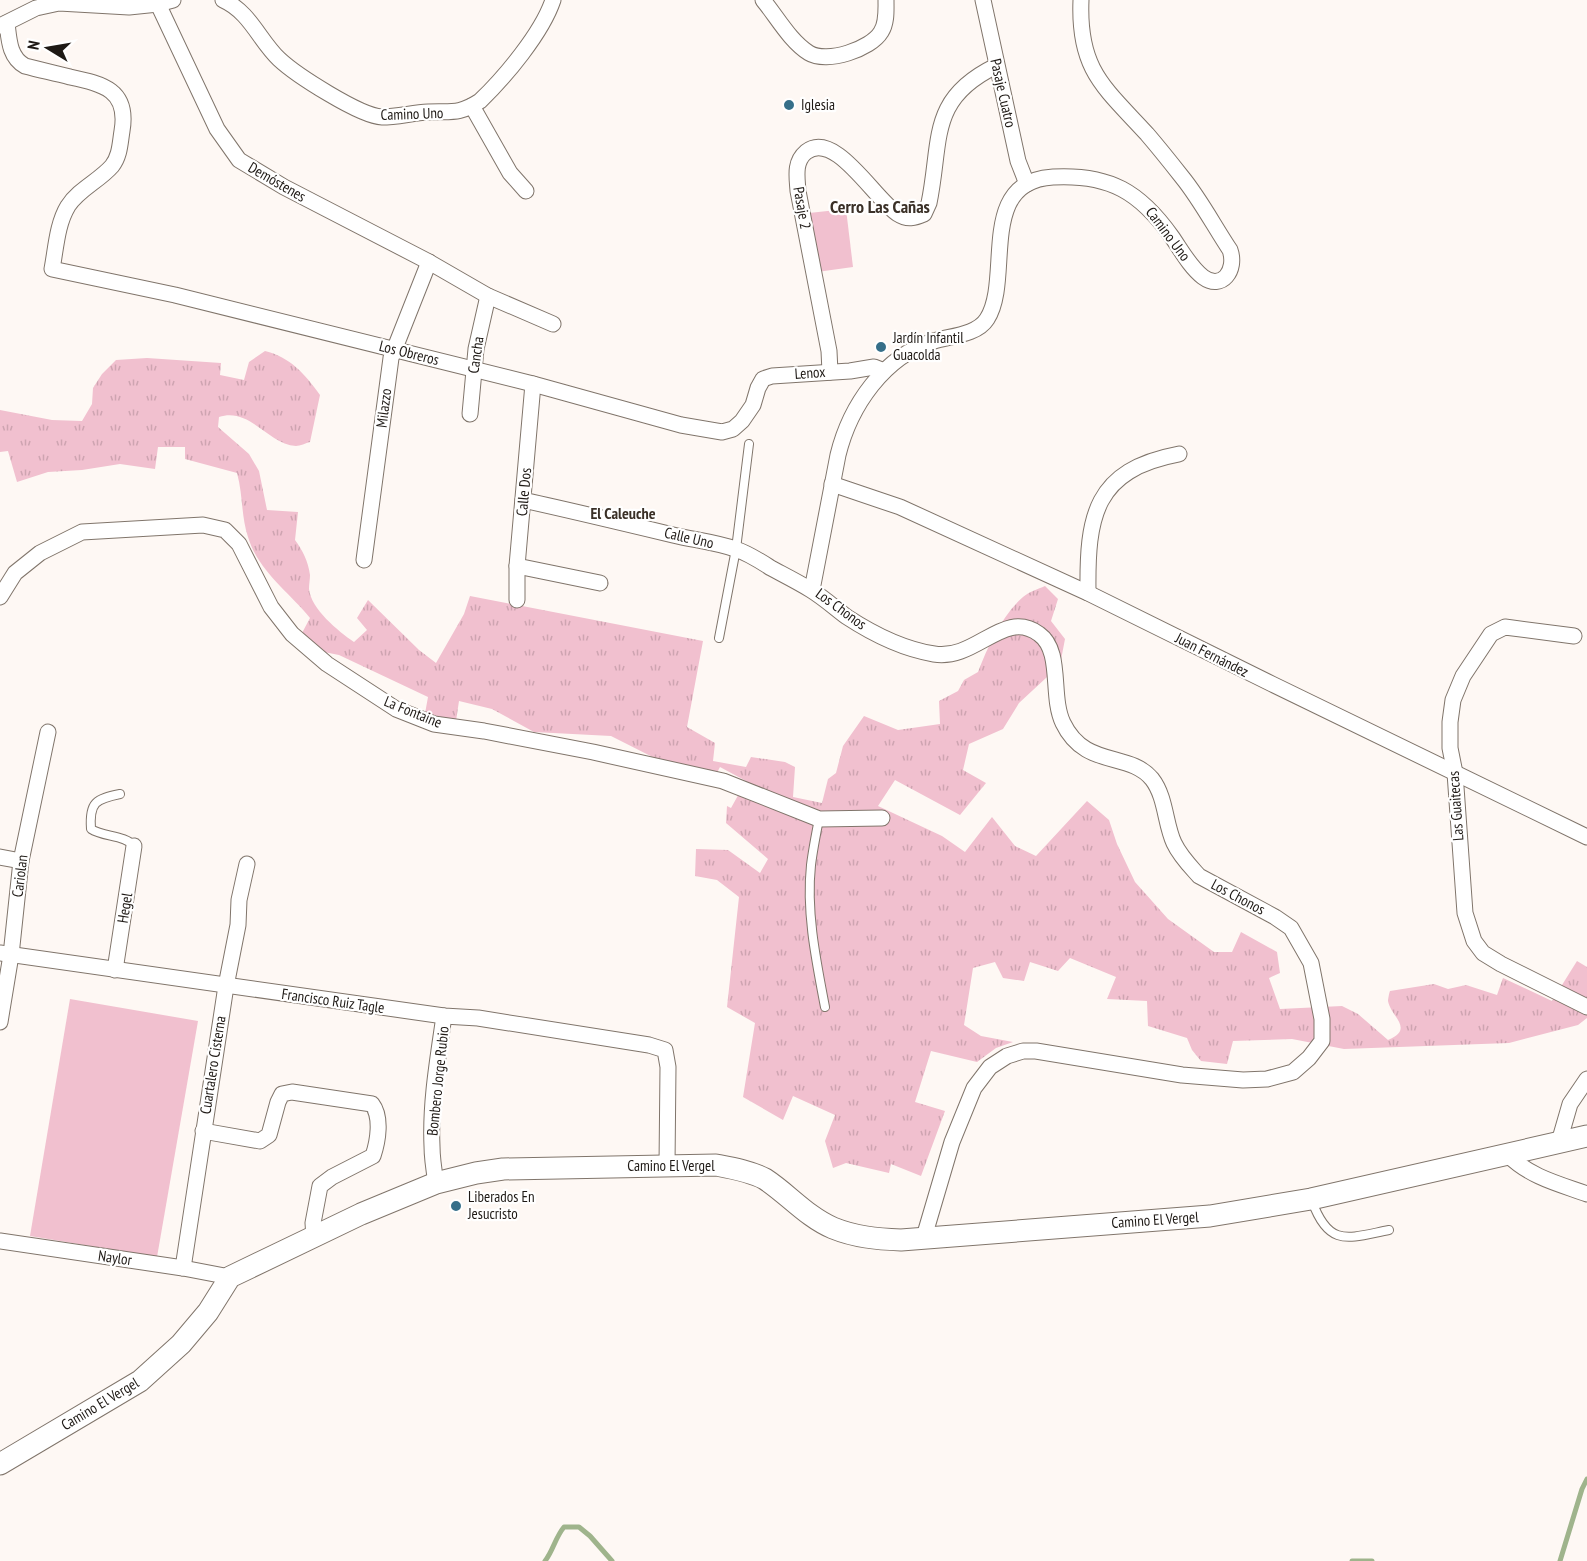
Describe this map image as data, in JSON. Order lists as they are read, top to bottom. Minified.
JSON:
{"streets":{"street":["Pasaje Cuatro","Camino Uno","Demóstenes","Pasaje 2","Los Obreros","Cancha","Lenox","Milazzo","Calle Dos","Calle Uno","Los Chonos","Juan Fernández","La Fontaine","Las Guaitecas","Cariolan","Hegel","Francisco Ruiz Tagle","Cuartalero Cisterna","Bombero Jorge Rubio","Camino El Vergel","Naylor"]},"crossings":[["Pasaje Cuatro","Camino Uno"],["Pasaje Cuatro","Pasaje 2"],["Demóstenes","Cancha"],["Demóstenes","Milazzo"],["Pasaje 2","Lenox"],["Los Obreros","Cancha"],["Los Obreros","Lenox"],["Los Obreros","Milazzo"],["Los Obreros","Calle Dos"],["Calle Dos","Calle Uno"],["Calle Uno","Los Chonos"],["Los Chonos","Juan Fernández"],["Los Chonos","Camino El Vergel"],["Juan Fernández","Las Guaitecas"],["Cariolan","Francisco Ruiz Tagle"],["Hegel","Francisco Ruiz Tagle"],["Francisco Ruiz Tagle","Cuartalero Cisterna"],["Francisco Ruiz Tagle","Bombero Jorge Rubio"],["Francisco Ruiz Tagle","Camino El Vergel"],["Cuartalero Cisterna","Naylor"],["Bombero Jorge Rubio","Camino El Vergel"],["Camino El Vergel","Naylor"]],"districts":["Cerro Las Cañas","El Caleuche"],"places":["Iglesia","Jardín Infantil Guacolda","Liberados En Jesucristo"],"north":"left"}
